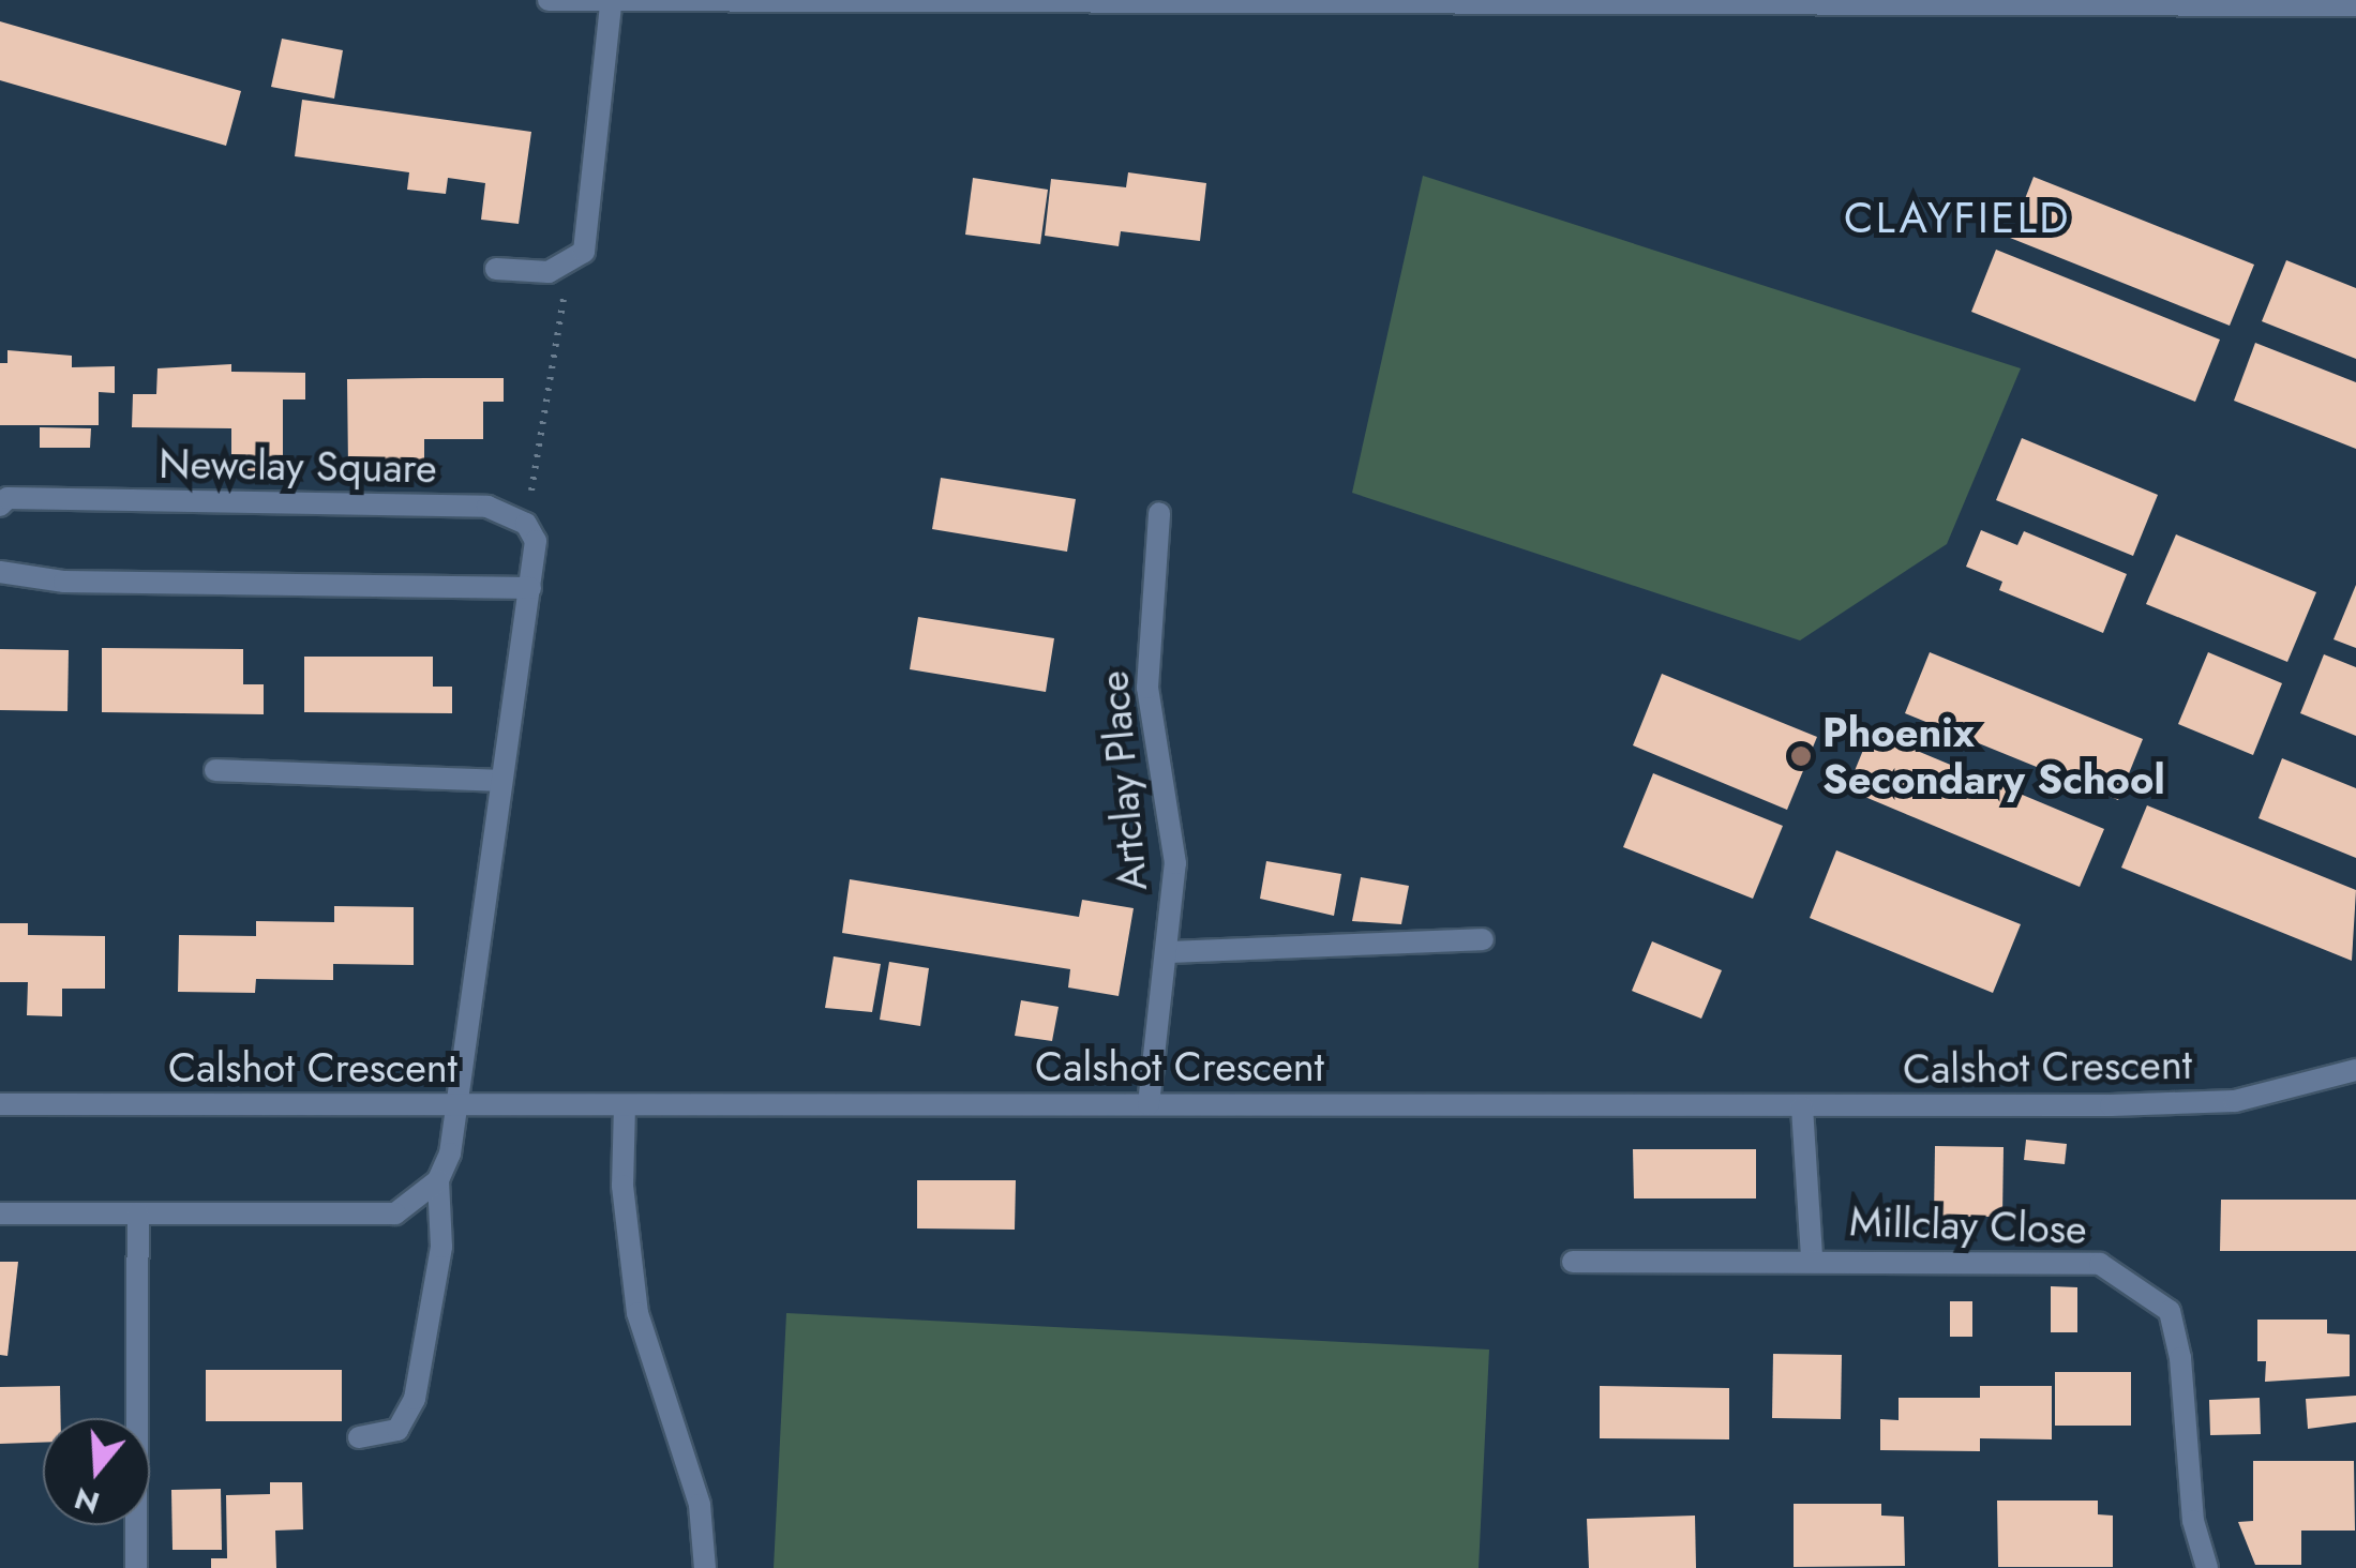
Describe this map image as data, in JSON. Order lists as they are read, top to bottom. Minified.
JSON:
{"streets":{"street":["Newclay Square","Artclay Place","Calshot Crescent","Millclay Close"]},"crossings":[["Artclay Place","Calshot Crescent"],["Calshot Crescent","Millclay Close"]],"districts":["CLAYFIELD"],"places":["Phoenix Secondary School"],"north":"bottom"}
